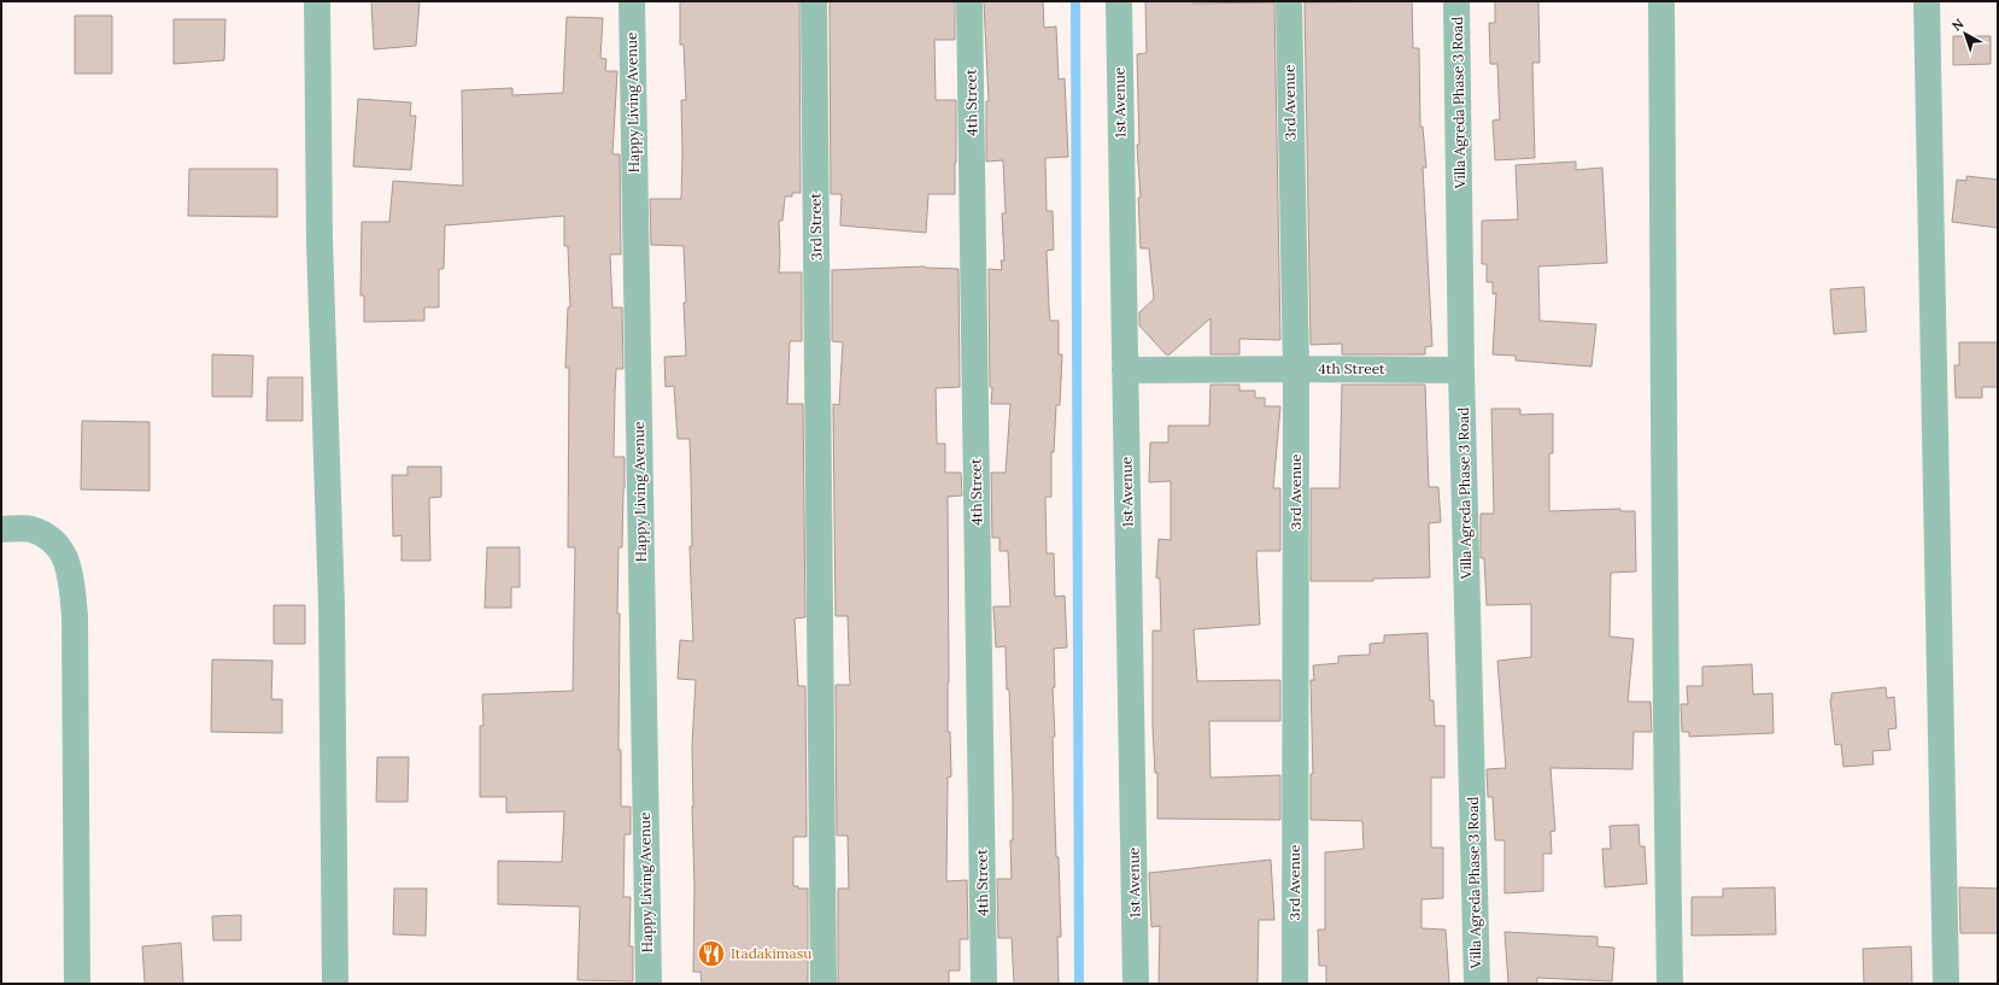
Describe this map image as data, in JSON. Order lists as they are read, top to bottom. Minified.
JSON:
{"streets":{"street":["Happy Living Avenue","4th Street","1st Avenue","3rd Avenue","Villa Agreda Phase 3 Road","3rd Street"]},"crossings":[["4th Street","1st Avenue"],["4th Street","3rd Avenue"],["4th Street","Villa Agreda Phase 3 Road"]],"places":{"restaurant":["Itadakimasu"]},"north":"top left"}
